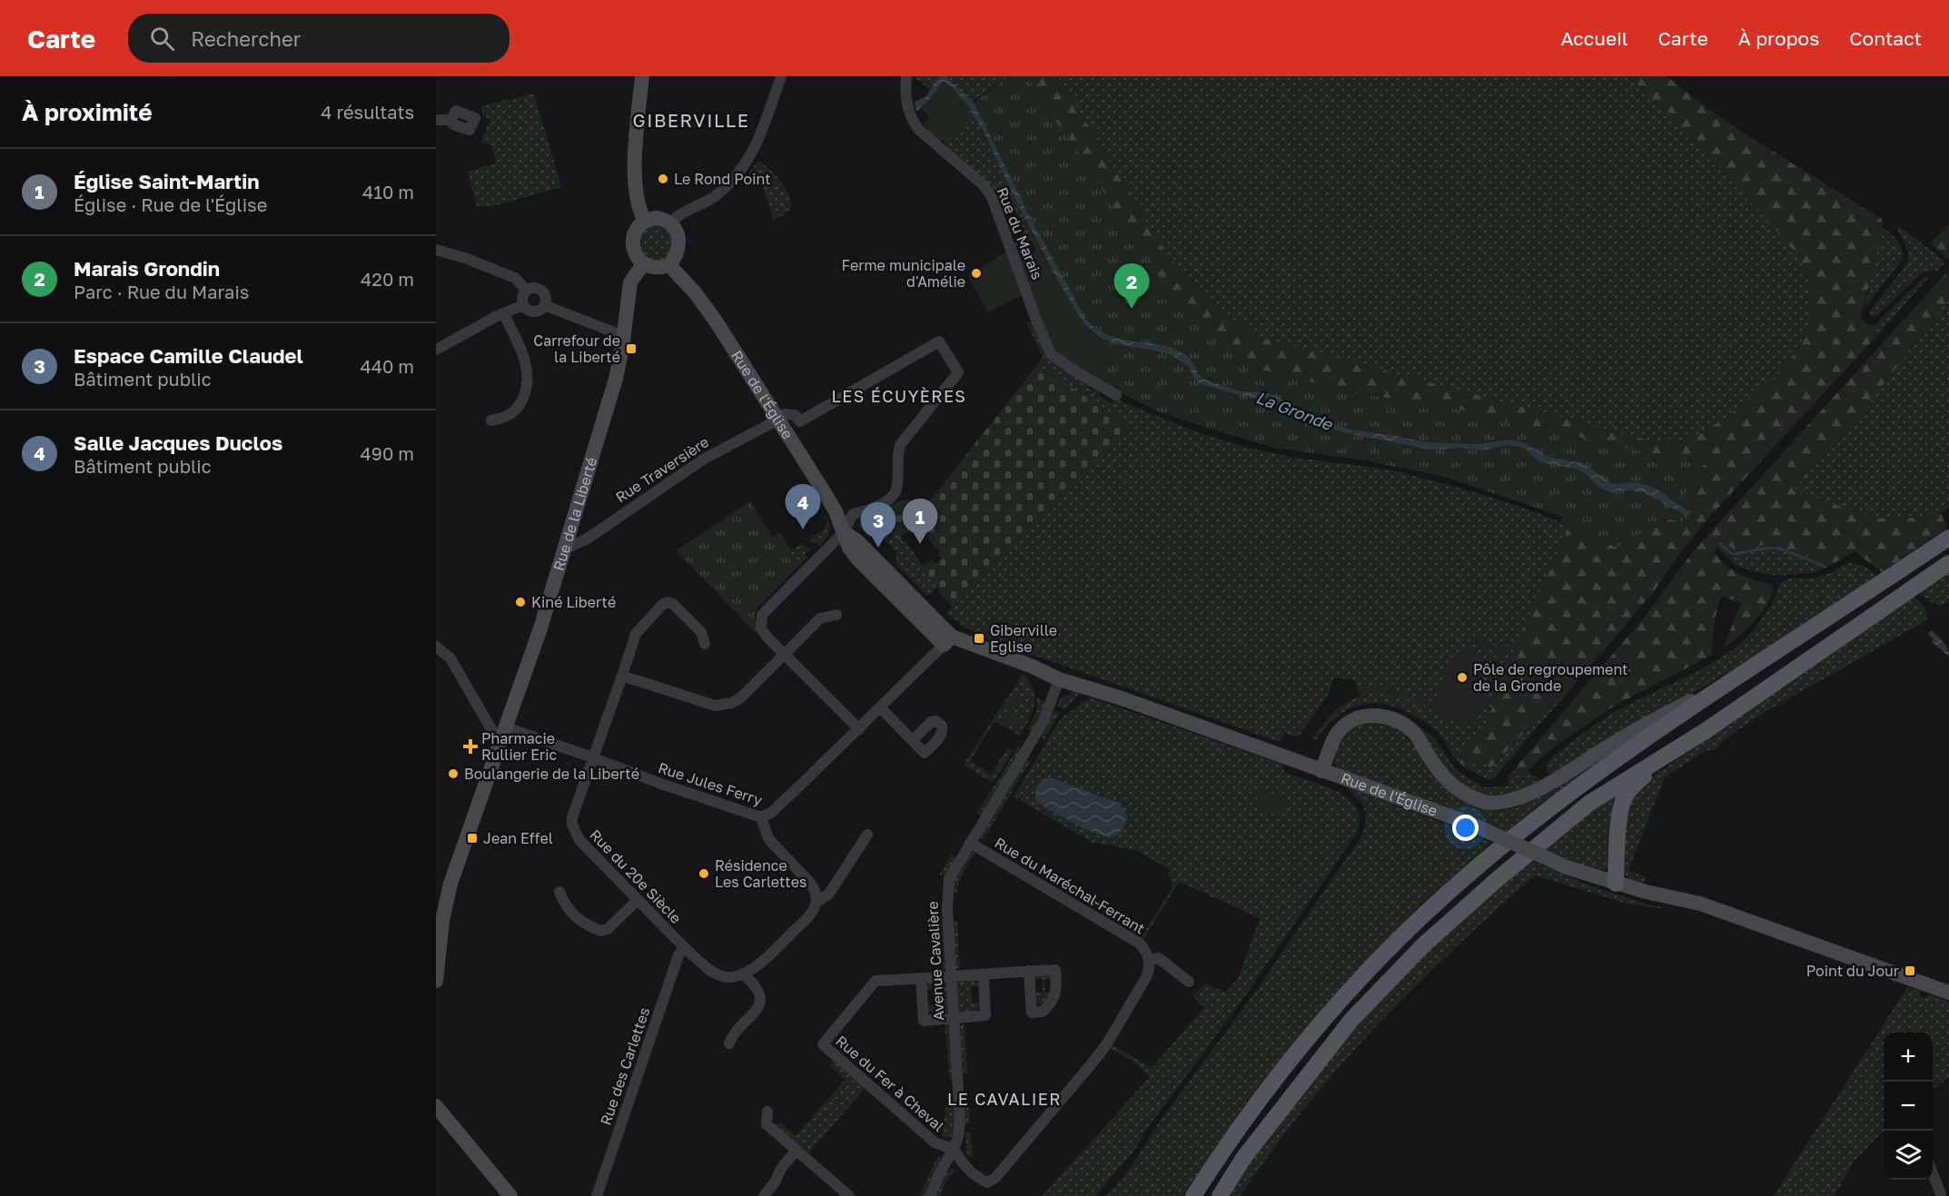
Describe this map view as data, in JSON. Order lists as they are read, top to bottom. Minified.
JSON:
{"streets":{"street":["Rue du Marais","Rue de l'Église","Rue Traversière","Rue de la Liberté","Rue Jules Ferry","Rue du 20e Siècle","Rue du Maréchal-Ferrant","Avenue Cavalière","Rue des Carlettes","Rue du Fer à Cheval"]},"crossings":[["Rue de l'Église","Rue Traversière"],["Rue de l'Église","Rue de la Liberté"],["Rue de l'Église","Rue Jules Ferry"],["Rue de l'Église","Avenue Cavalière"],["Rue Traversière","Rue de la Liberté"],["Rue de la Liberté","Rue Jules Ferry"],["Rue Jules Ferry","Rue du 20e Siècle"],["Rue du 20e Siècle","Rue des Carlettes"],["Rue du Maréchal-Ferrant","Avenue Cavalière"],["Avenue Cavalière","Rue du Fer à Cheval"]],"districts":["GIBERVILLE","LES ÉCUYÈRES","LE CAVALIER"],"water":["La Gronde"],"places":{"other":["Le Rond Point","Ferme municipale d'Amélie","Kiné Liberté","Pôle de regroupement de la Gronde","Boulangerie de la Liberté","Résidence Les Carlettes"],"transit":["Carrefour de la Liberté","Giberville Eglise","Jean Effel","Point du Jour"],"health":["Pharmacie Rullier Eric"]},"page":{"header":"Carte","search":"Rechercher","nav":["Accueil","Carte","À propos","Contact"],"heading":["À proximité","4 résultats"],"list":[{"mark":"1","name":"Église Saint-Martin","note":"Église · Rue de l'Église","value":"410 m"},{"mark":"2","name":"Marais Grondin","note":"Parc · Rue du Marais","value":"420 m"},{"mark":"3","name":"Espace Camille Claudel","note":"Bâtiment public","value":"440 m"},{"mark":"4","name":"Salle Jacques Duclos","note":"Bâtiment public","value":"490 m"}],"pins":["2","4","1","3"],"map_buttons":["+","−"]}}
